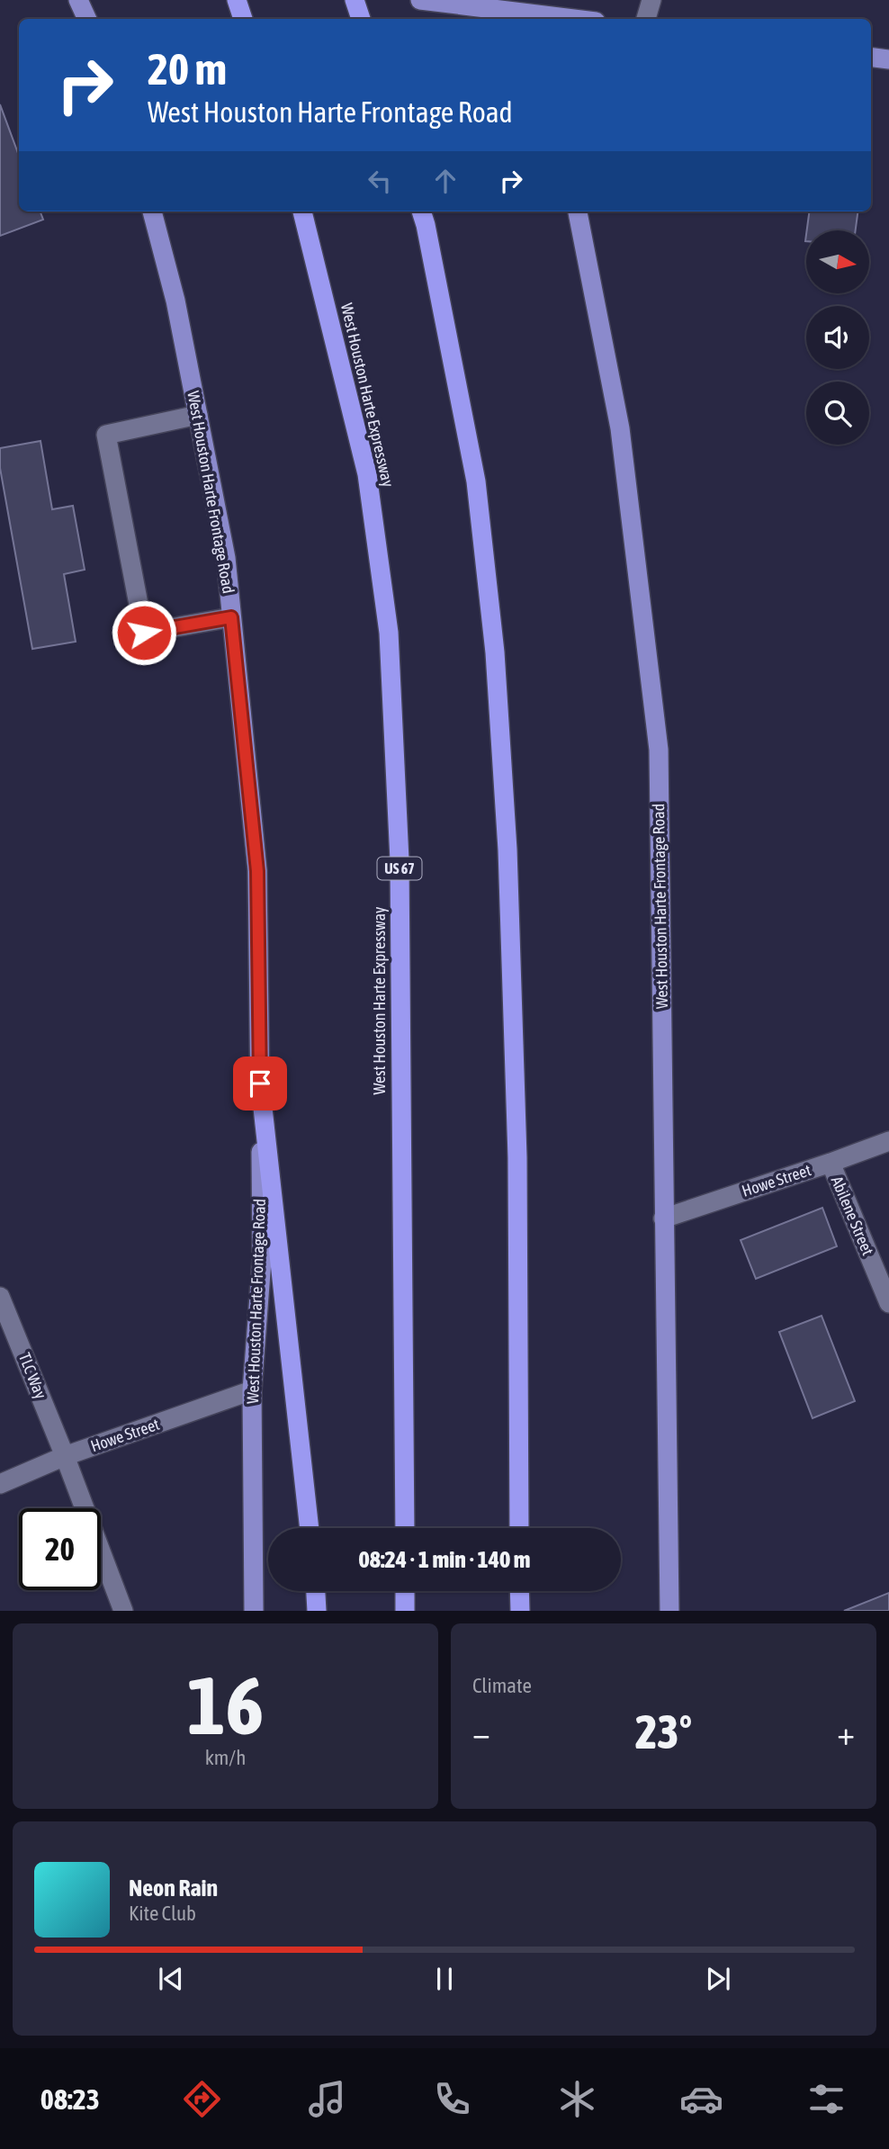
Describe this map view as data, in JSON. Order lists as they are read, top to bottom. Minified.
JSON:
{"streets":{"highway":["West Houston Harte Expressway","US 67"],"main road":["West Houston Harte Frontage Road"],"street":["Howe Street","Abilene Street","TLC Way"]},"crossings":[["West Houston Harte Frontage Road","Howe Street"],["Howe Street","Abilene Street"],["Howe Street","TLC Way"]],"north":"right","page":{"turn":["20 m","West Houston Harte Frontage Road"],"limit":"20","trip":"08:24 · 1 min · 140 m","tile":[["16","km/h"],"Climate"],"heat":["−","23°","+"],"song":["Neon Rain","Kite Club"],"tabs":"08:23"}}
